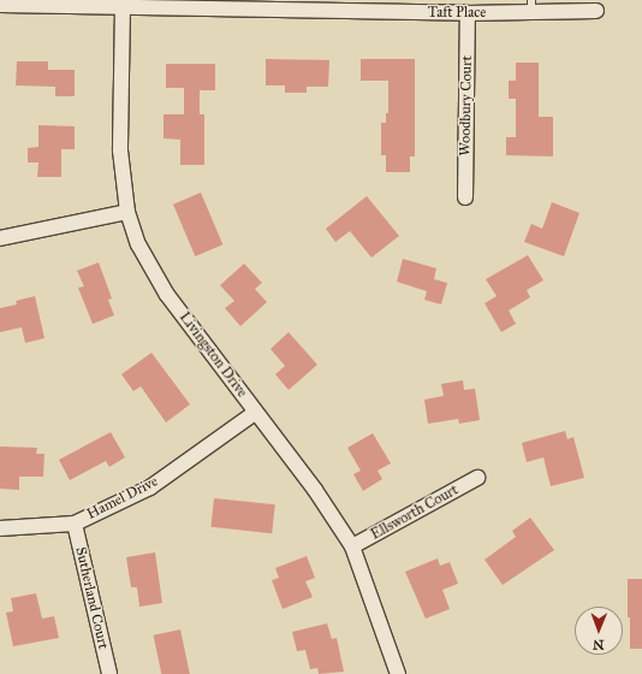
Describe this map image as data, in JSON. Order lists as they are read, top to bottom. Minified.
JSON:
{"streets":{"street":["Taft Place","Woodbury Court","Livingston Drive","Hamel Drive","Ellsworth Court","Sutherland Court"]},"crossings":[["Taft Place","Woodbury Court"],["Taft Place","Livingston Drive"],["Livingston Drive","Hamel Drive"],["Livingston Drive","Ellsworth Court"],["Hamel Drive","Sutherland Court"]],"north":"bottom"}
